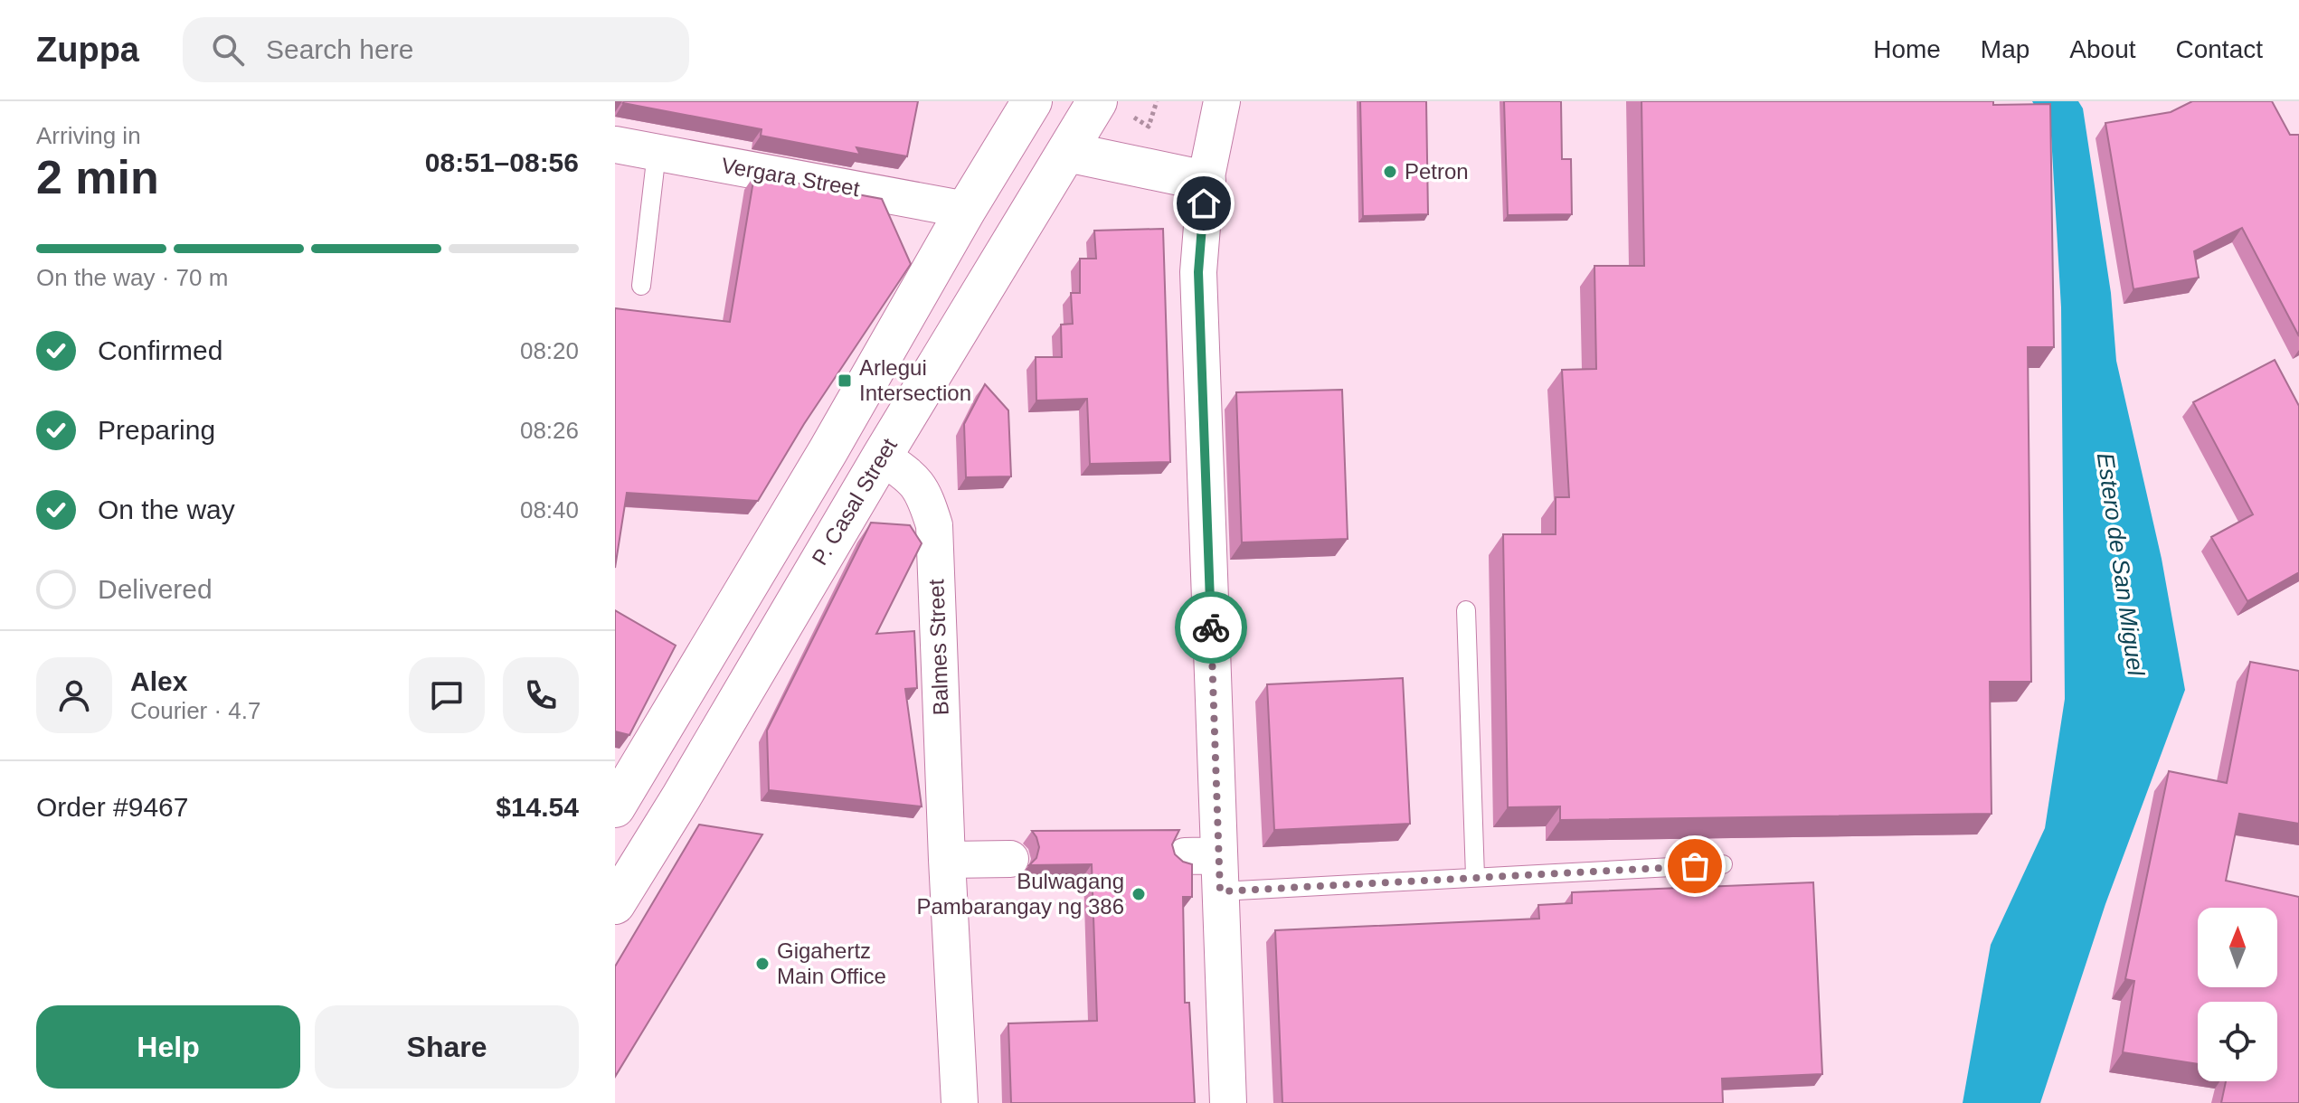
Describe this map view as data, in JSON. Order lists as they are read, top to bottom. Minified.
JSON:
{"streets":{"main road":["P. Casal Street"],"street":["Vergara Street","Balmes Street"]},"crossings":[["P. Casal Street","Balmes Street"]],"water":["Estero de San Miguel"],"places":{"other":["Petron","Bulwagang Pambarangay ng 386","Gigahertz Main Office"],"transit":["Arlegui Intersection"]},"north":"top","page":{"header":"Zuppa","search":"Search here","nav":["Home","Map","About","Contact"],"heading":["2 min","Arriving in","08:51–08:56"],"panel":["Alex","Courier · 4.7","Order #9467","$14.54"],"bar":"On the way · 70 m","list":[["Confirmed","08:20"],["Preparing","08:26"],["On the way","08:40"],"Delivered"],"buttons":["Help","Share"]}}
